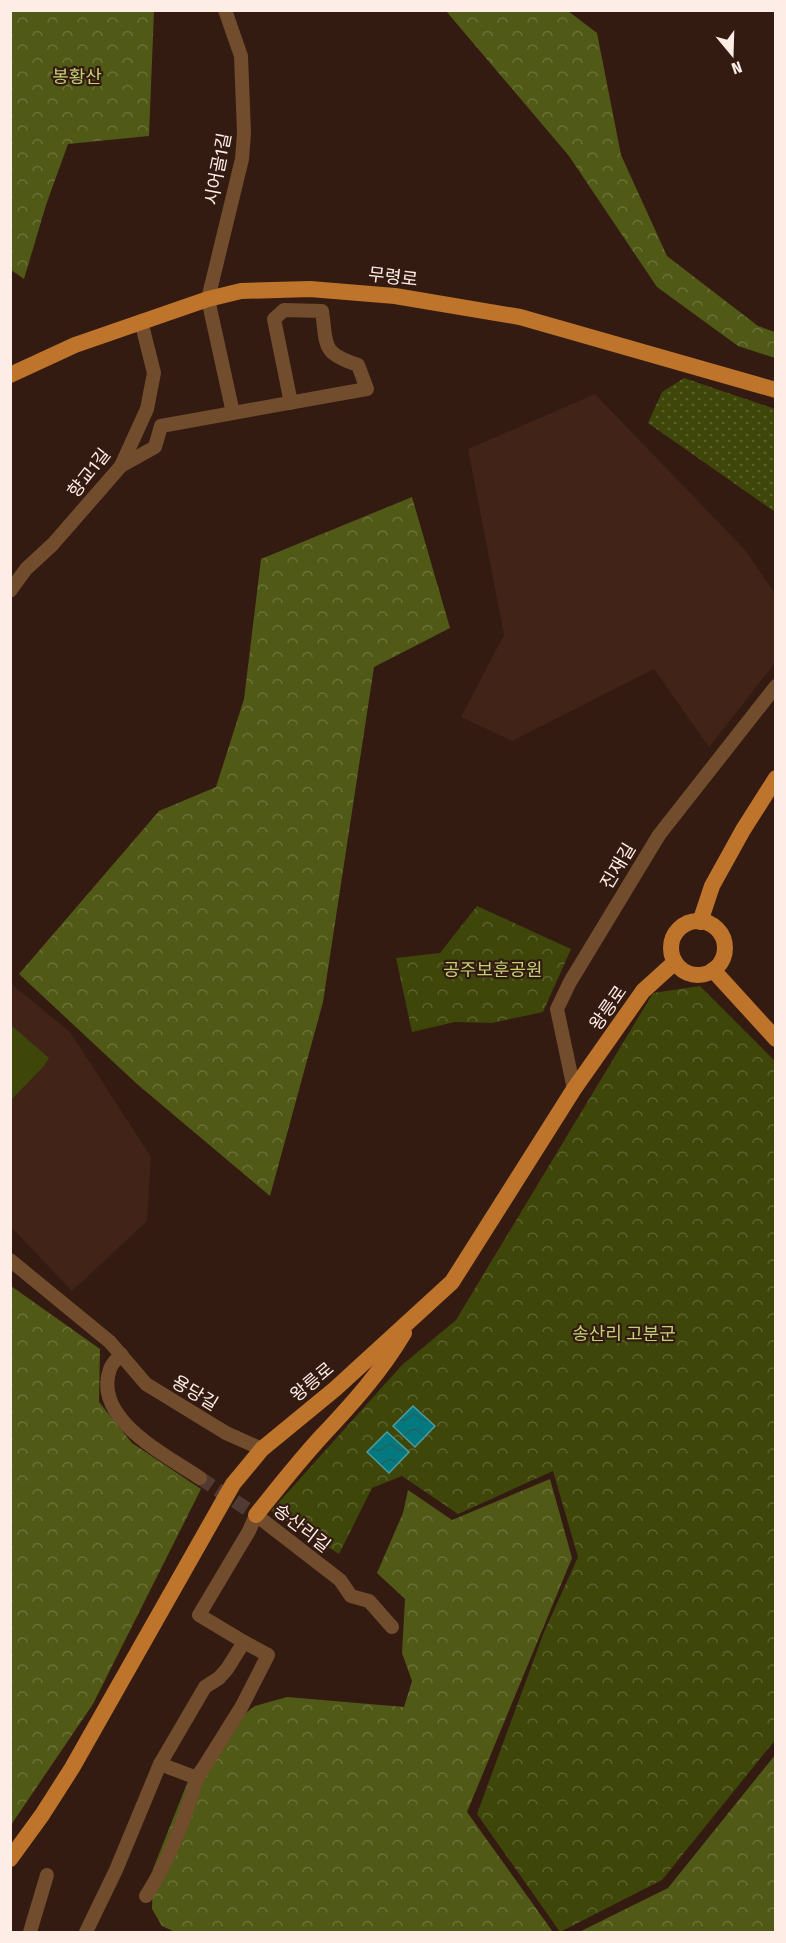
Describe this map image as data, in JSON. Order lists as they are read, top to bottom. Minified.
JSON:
{"streets":{"main road":["무령로","왕릉로"],"street":["시어골1길","향교1길","진재길","용당길","송산리길"]},"crossings":[["시어골1길","무령로"],["무령로","향교1길"],["진재길","왕릉로"],["왕릉로","용당길"]],"parks":["봉황산","공주보훈공원","송산리 고분군"],"north":"bottom"}
